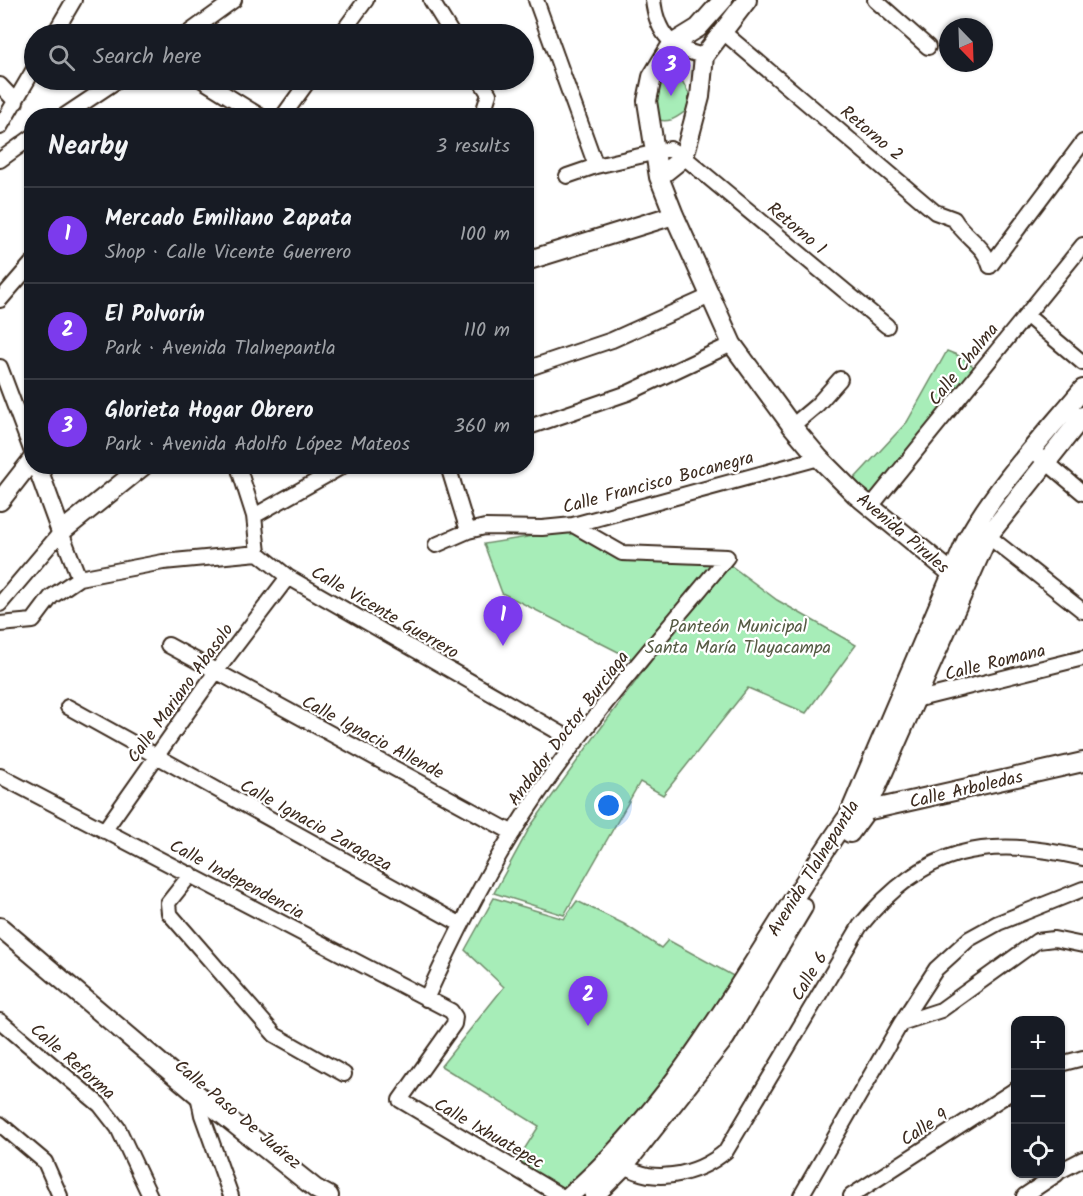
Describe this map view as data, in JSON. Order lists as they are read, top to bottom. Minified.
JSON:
{"streets":{"street":["Retorno 2","Retorno 1","Calle Chalma","Calle Francisco Bocanegra","Avenida Pirules","Calle Vicente Guerrero","Calle Romana","Calle Mariano Abasolo","Andador Doctor Burciaga","Calle Ignacio Allende","Calle Arboledas","Calle Ignacio Zaragoza","Avenida Tlalnepantla","Calle Independencia","Calle 6","Calle Reforma","Calle Paso De Juárez","Calle 9","Calle Ixhuatepec"]},"crossings":[["Calle Chalma","Avenida Pirules"],["Calle Francisco Bocanegra","Avenida Pirules"],["Calle Francisco Bocanegra","Andador Doctor Burciaga"],["Avenida Pirules","Avenida Tlalnepantla"],["Calle Vicente Guerrero","Calle Mariano Abasolo"],["Calle Vicente Guerrero","Andador Doctor Burciaga"],["Calle Romana","Avenida Tlalnepantla"],["Calle Mariano Abasolo","Calle Ignacio Allende"],["Calle Mariano Abasolo","Calle Ignacio Zaragoza"],["Calle Mariano Abasolo","Calle Independencia"],["Andador Doctor Burciaga","Calle Ignacio Allende"],["Andador Doctor Burciaga","Calle Ignacio Zaragoza"],["Andador Doctor Burciaga","Calle Independencia"],["Calle Arboledas","Avenida Tlalnepantla"],["Avenida Tlalnepantla","Calle 6"],["Calle Independencia","Calle Ixhuatepec"]],"parks":["Panteón Municipal Santa María Tlayacampa"],"north":"bottom right","page":{"search":"Search here","pins":["3","1","2"],"heading":["Nearby","3 results"],"list":[{"mark":"1","name":"Mercado Emiliano Zapata","note":"Shop · Calle Vicente Guerrero","value":"100 m"},{"mark":"2","name":"El Polvorín","note":"Park · Avenida Tlalnepantla","value":"110 m"},{"mark":"3","name":"Glorieta Hogar Obrero","note":"Park · Avenida Adolfo López Mateos","value":"360 m"}],"map_buttons":["+","−"]}}
